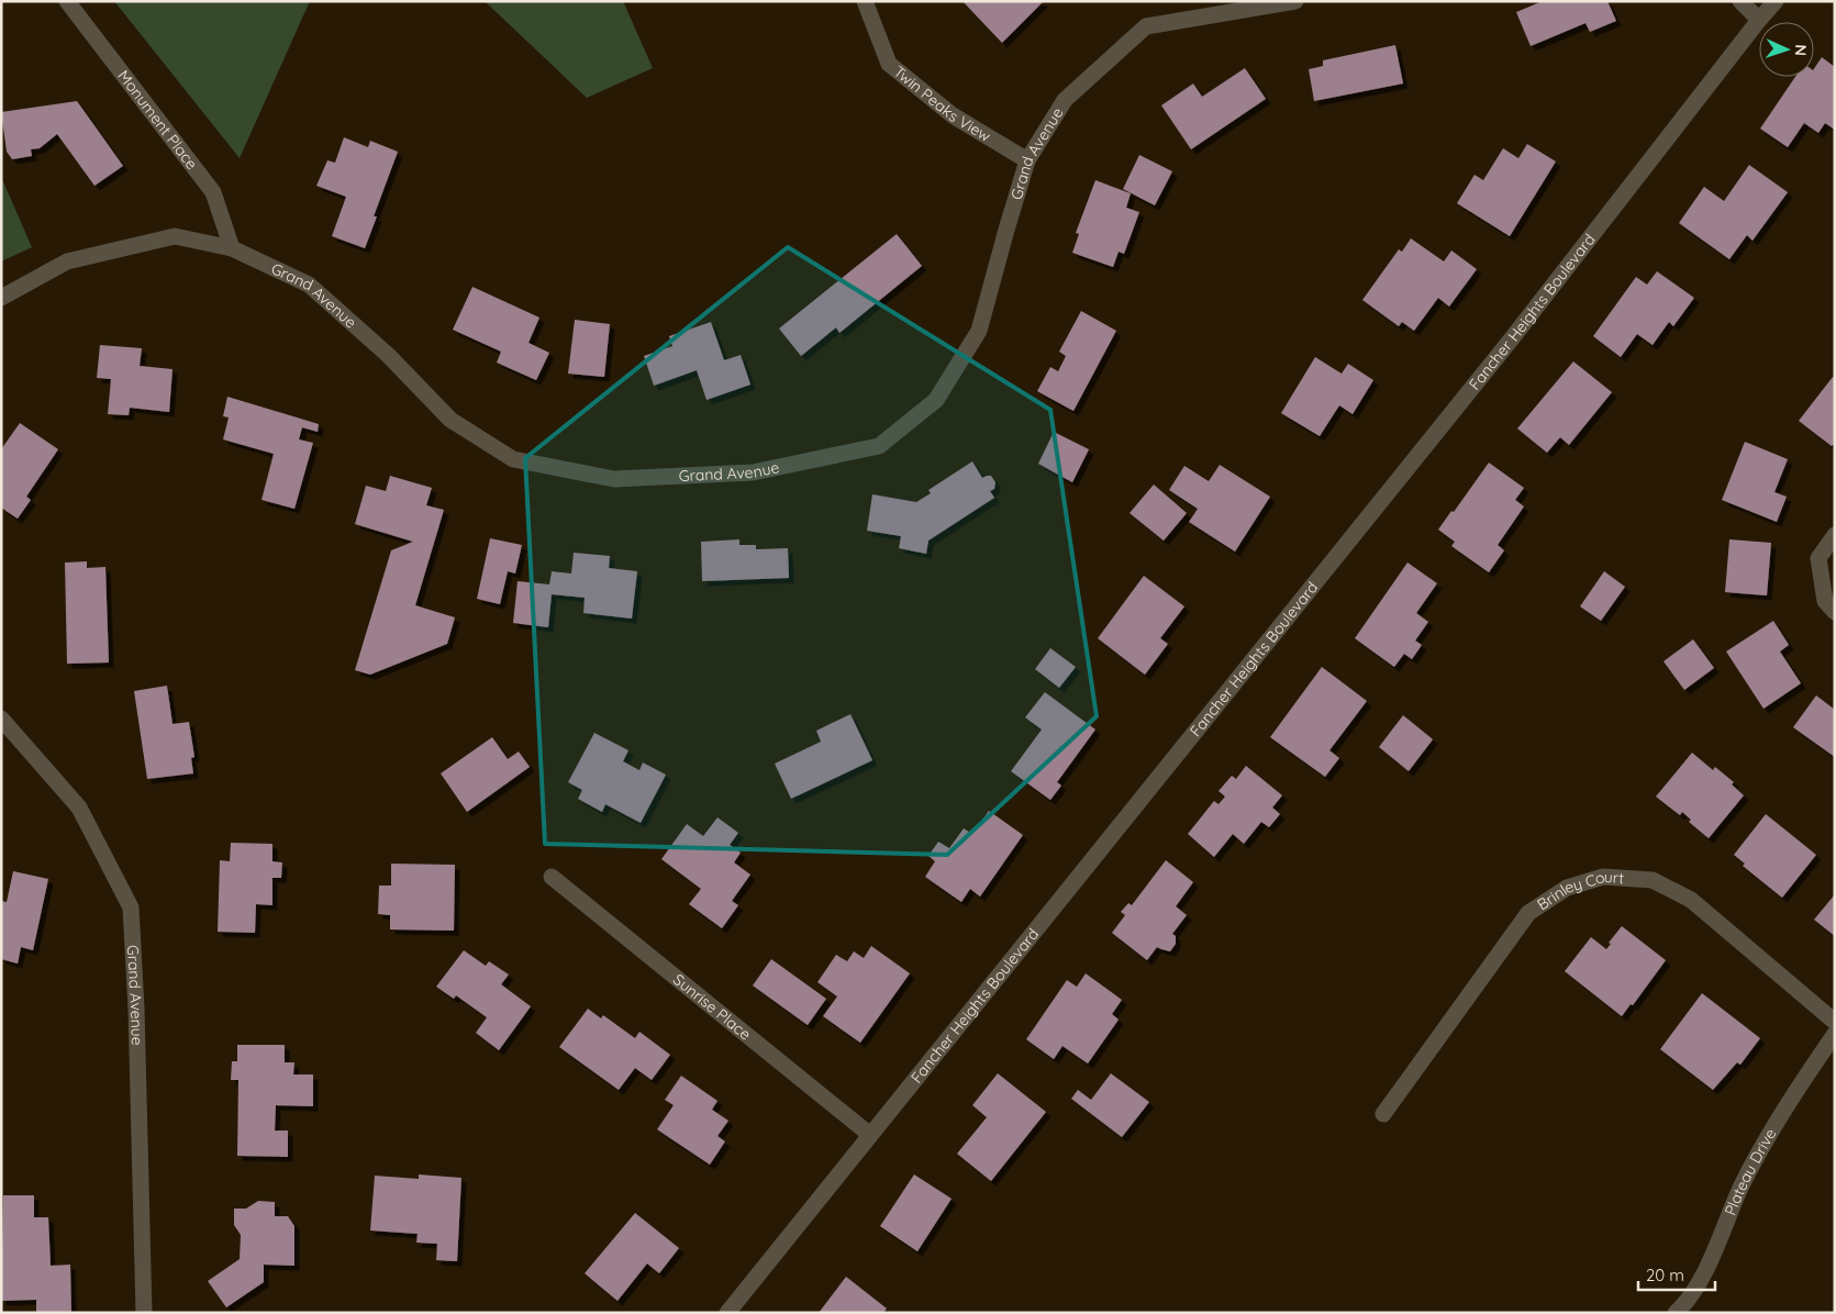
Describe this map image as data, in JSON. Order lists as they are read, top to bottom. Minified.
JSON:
{"streets":{"street":["Twin Peaks View","Monument Place","Grand Avenue","Fancher Heights Boulevard","Brinley Court","Sunrise Place","Plateau Drive"]},"crossings":[["Twin Peaks View","Grand Avenue"],["Monument Place","Grand Avenue"],["Fancher Heights Boulevard","Sunrise Place"]],"scale_bar":"20 m","north":"right"}
